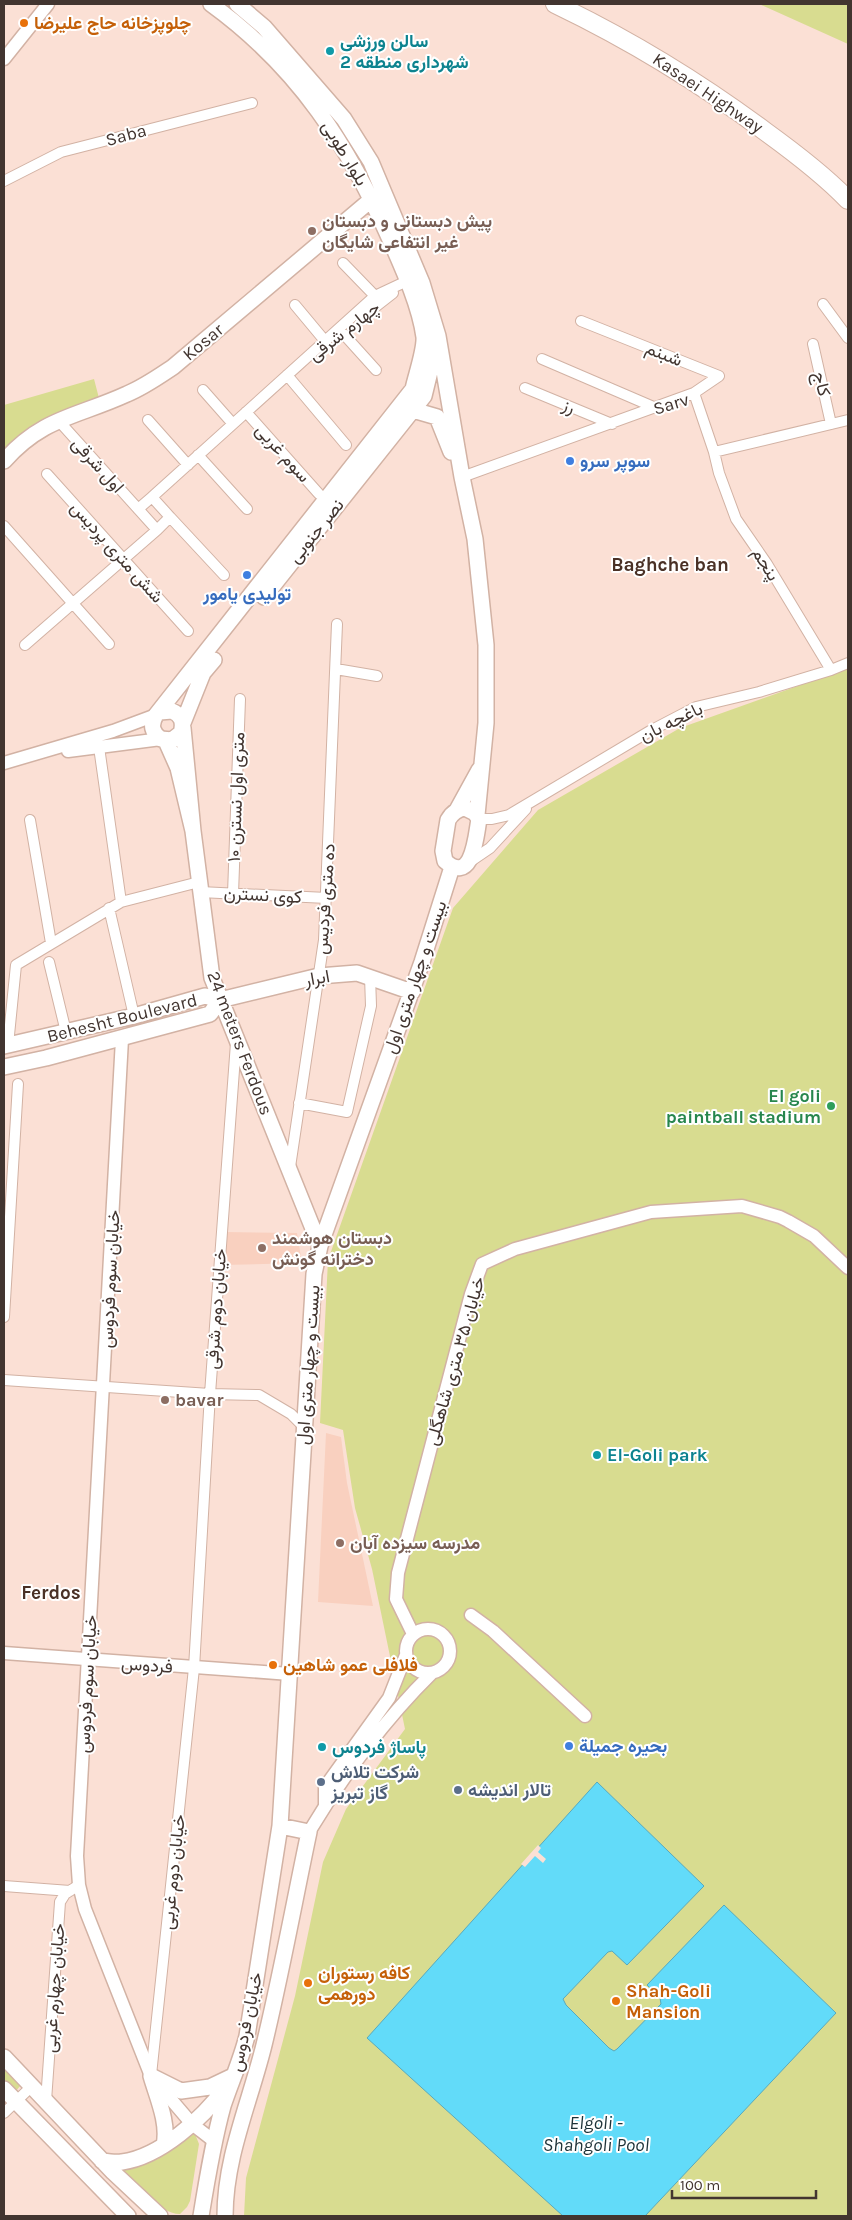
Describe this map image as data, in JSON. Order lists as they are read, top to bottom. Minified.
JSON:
{"streets":{"highway":["Kasaei Highway"],"main road":["بلوار طوبی","Kosar","نصر جنوبی","بیست و چهار متری اول","ابرار","Behesht Boulevard","24 meters Ferdous","خیابان فردوس"],"street":["Saba","چهارم شرقی","شبنم","کاج","Sarv","رز","سوم غربی","اول شرقی","شش متری پردیس","پنجم","باغچه بان","۱۰ متری اول نسترن","کوی نسترن","ده متری فردیس","خیابان سوم فردوس","خیابان دوم شرقی","خیابان ۳۵ متری شاهگلی","فردوس","خیابان دوم غربی","خیابان چهارم غربی"]},"crossings":[["بلوار طوبی","چهارم شرقی"],["بلوار طوبی","Kosar"],["بلوار طوبی","نصر جنوبی"],["Kosar","اول شرقی"],["شبنم","Sarv"],["Sarv","رز"],["Sarv","پنجم"],["نصر جنوبی","24 meters Ferdous"],["پنجم","باغچه بان"],["۱۰ متری اول نسترن","کوی نسترن"],["کوی نسترن","ده متری فردیس"],["کوی نسترن","Behesht Boulevard"],["کوی نسترن","24 meters Ferdous"],["ده متری فردیس","ابرار"],["ده متری فردیس","24 meters Ferdous"],["بیست و چهار متری اول","ابرار"],["بیست و چهار متری اول","24 meters Ferdous"],["بیست و چهار متری اول","فردوس"],["بیست و چهار متری اول","خیابان فردوس"],["ابرار","Behesht Boulevard"],["ابرار","24 meters Ferdous"],["Behesht Boulevard","24 meters Ferdous"],["Behesht Boulevard","خیابان سوم فردوس"],["24 meters Ferdous","خیابان دوم شرقی"],["خیابان سوم فردوس","فردوس"],["خیابان سوم فردوس","خیابان دوم غربی"],["خیابان سوم فردوس","خیابان چهارم غربی"],["خیابان سوم فردوس","خیابان فردوس"],["خیابان دوم شرقی","فردوس"],["خیابان دوم شرقی","خیابان دوم غربی"],["فردوس","خیابان دوم غربی"]],"districts":["Baghche ban","Ferdos"],"water":["Elgoli - Shahgoli Pool"],"places":["چلوپزخانه حاج علیرضا","سالن ورزشی شهرداری منطقه 2","پیش دبستانی و دبستان غیر انتفاعی شایگان","سوپر سرو","تولیدی یامور","El goli paintball stadium","دبستان هوشمند دخترانه گونش","bavar","El-Goli park","مدرسه سیزده آبان","فلافلی عمو شاهین","بحیره جمیلة","پاساژ فردوس","شرکت تلاش گاز تبریز","تالار اندیشه","کافه رستوران دورهمی","Shah-Goli Mansion"],"scale_bar":"100 m"}
